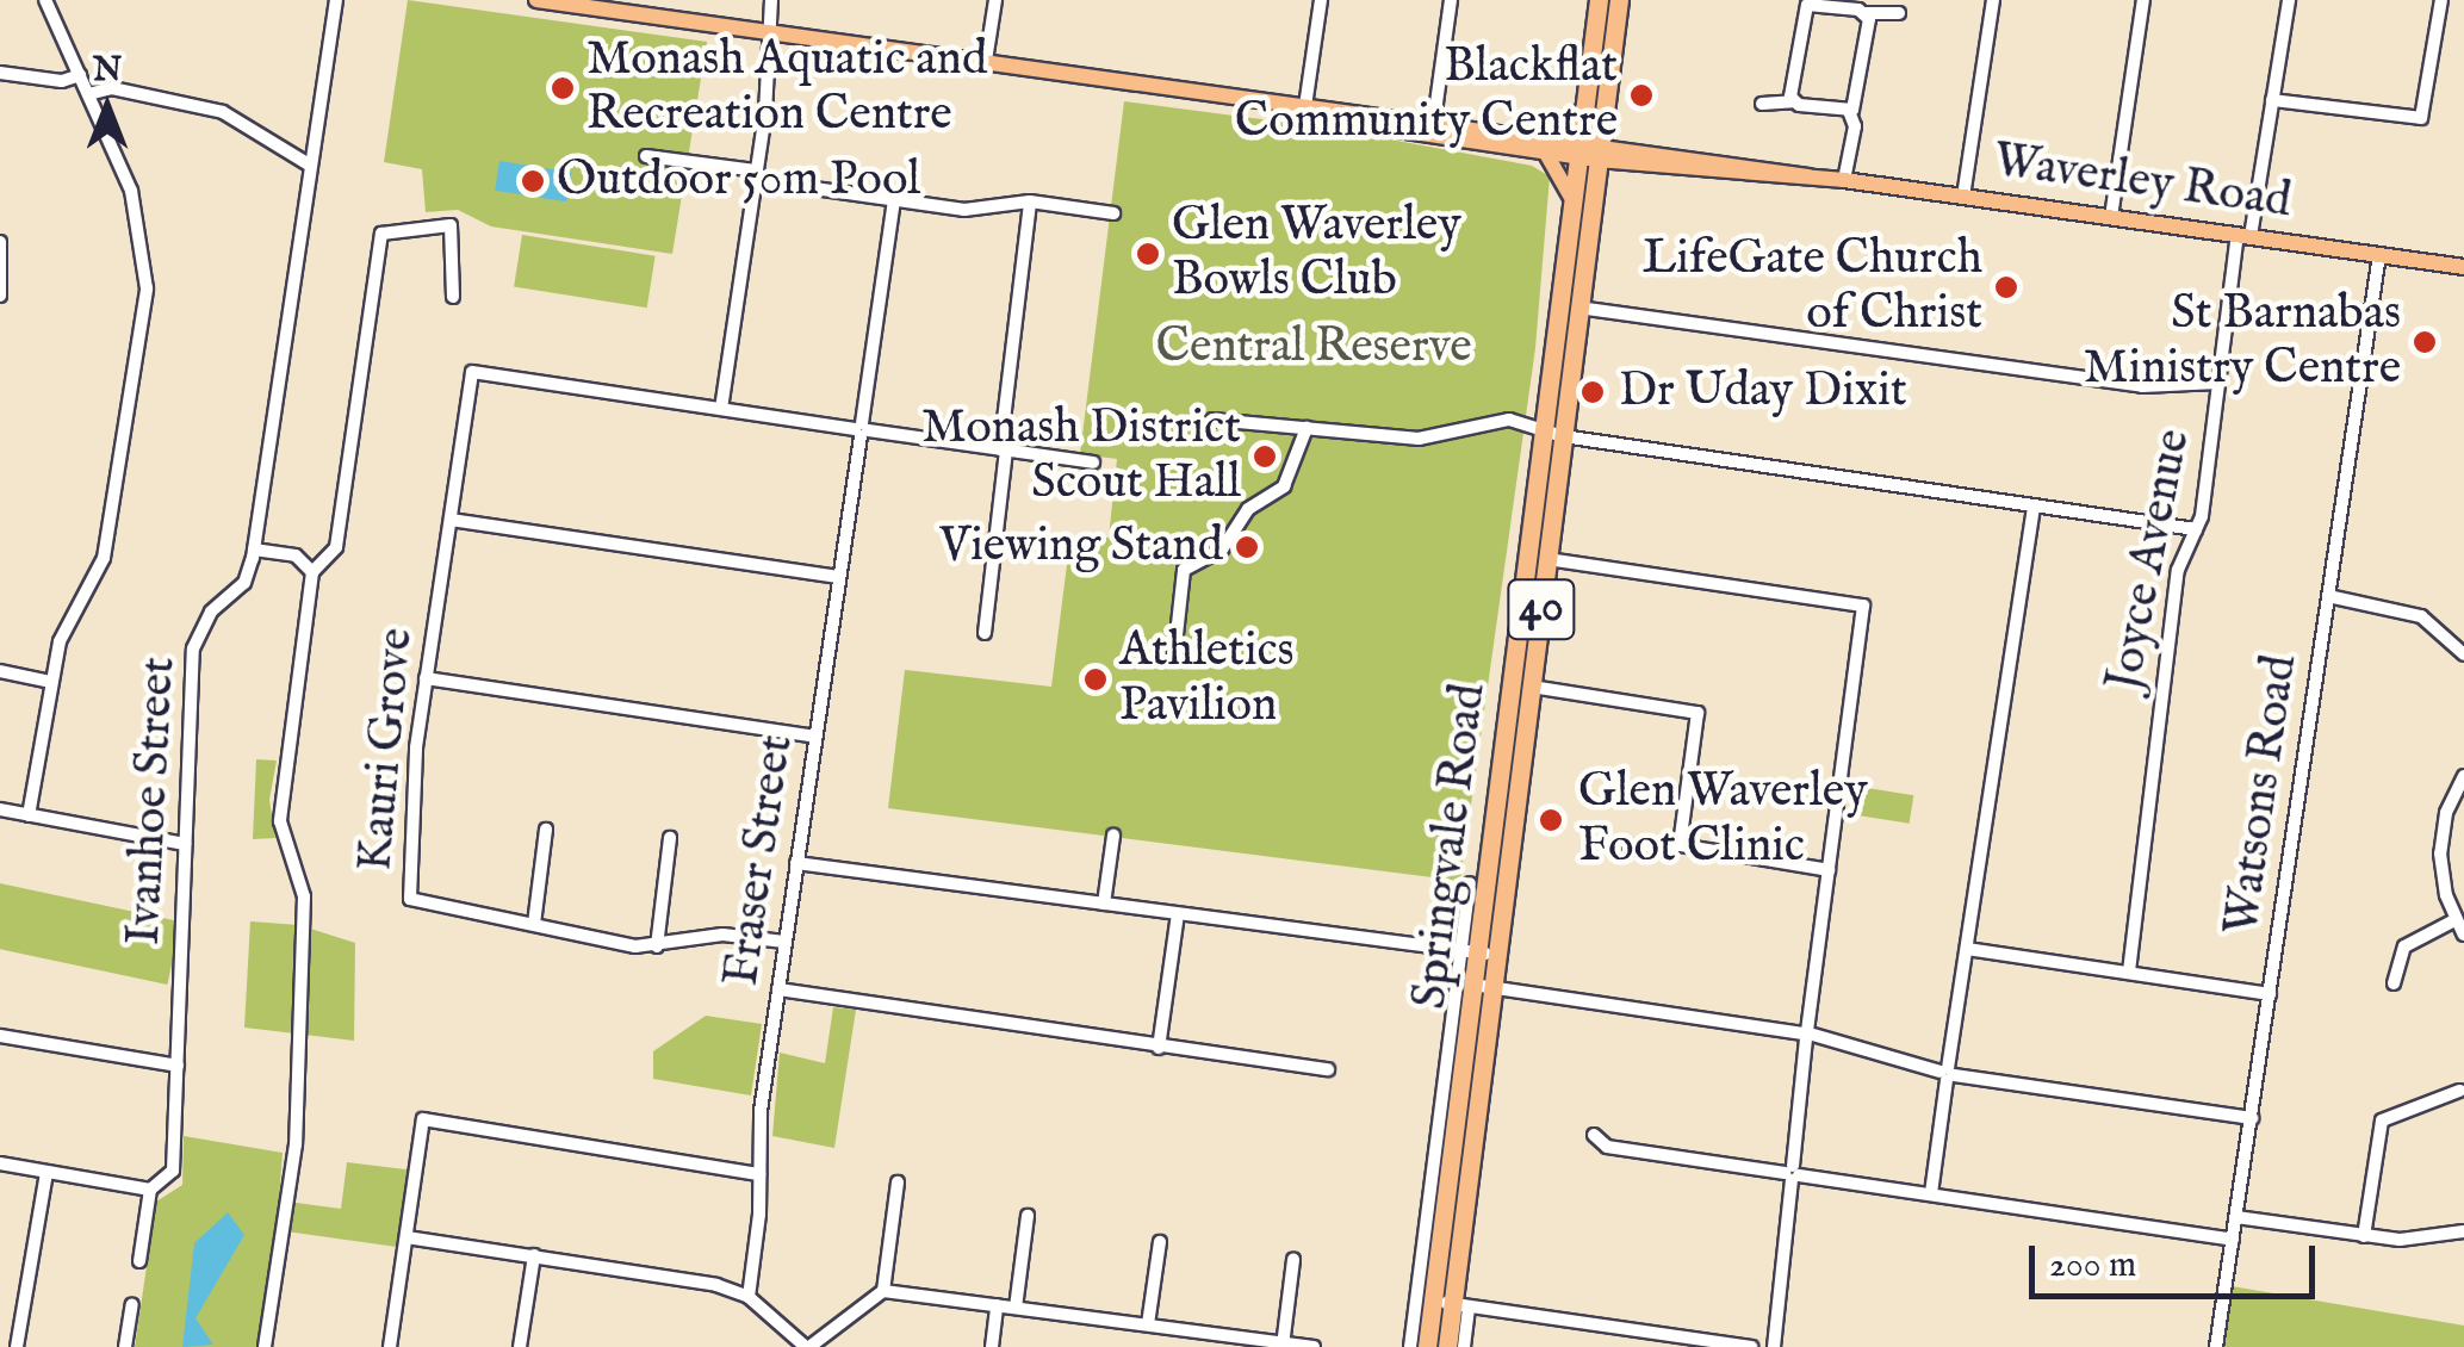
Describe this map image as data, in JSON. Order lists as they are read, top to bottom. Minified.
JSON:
{"streets":{"highway":["40","Springvale Road"],"main road":["Waverley Road"],"street":["Joyce Avenue","Kauri Grove","Watsons Road","Ivanhoe Street","Fraser Street"]},"crossings":[["Waverley Road","Joyce Avenue"],["Waverley Road","Watsons Road"],["Waverley Road","Springvale Road"],["Kauri Grove","Fraser Street"]],"parks":["Central Reserve"],"places":["Monash Aquatic and Recreation Centre","Blackflat Community Centre","Outdoor 50m Pool","Glen Waverley Bowls Club","LifeGate Church of Christ","St Barnabas Ministry Centre","Dr Uday Dixit","Monash District Scout Hall","Viewing Stand","Athletics Pavilion","Glen Waverley Foot Clinic"],"scale_bar":"200 m","north":"top"}
